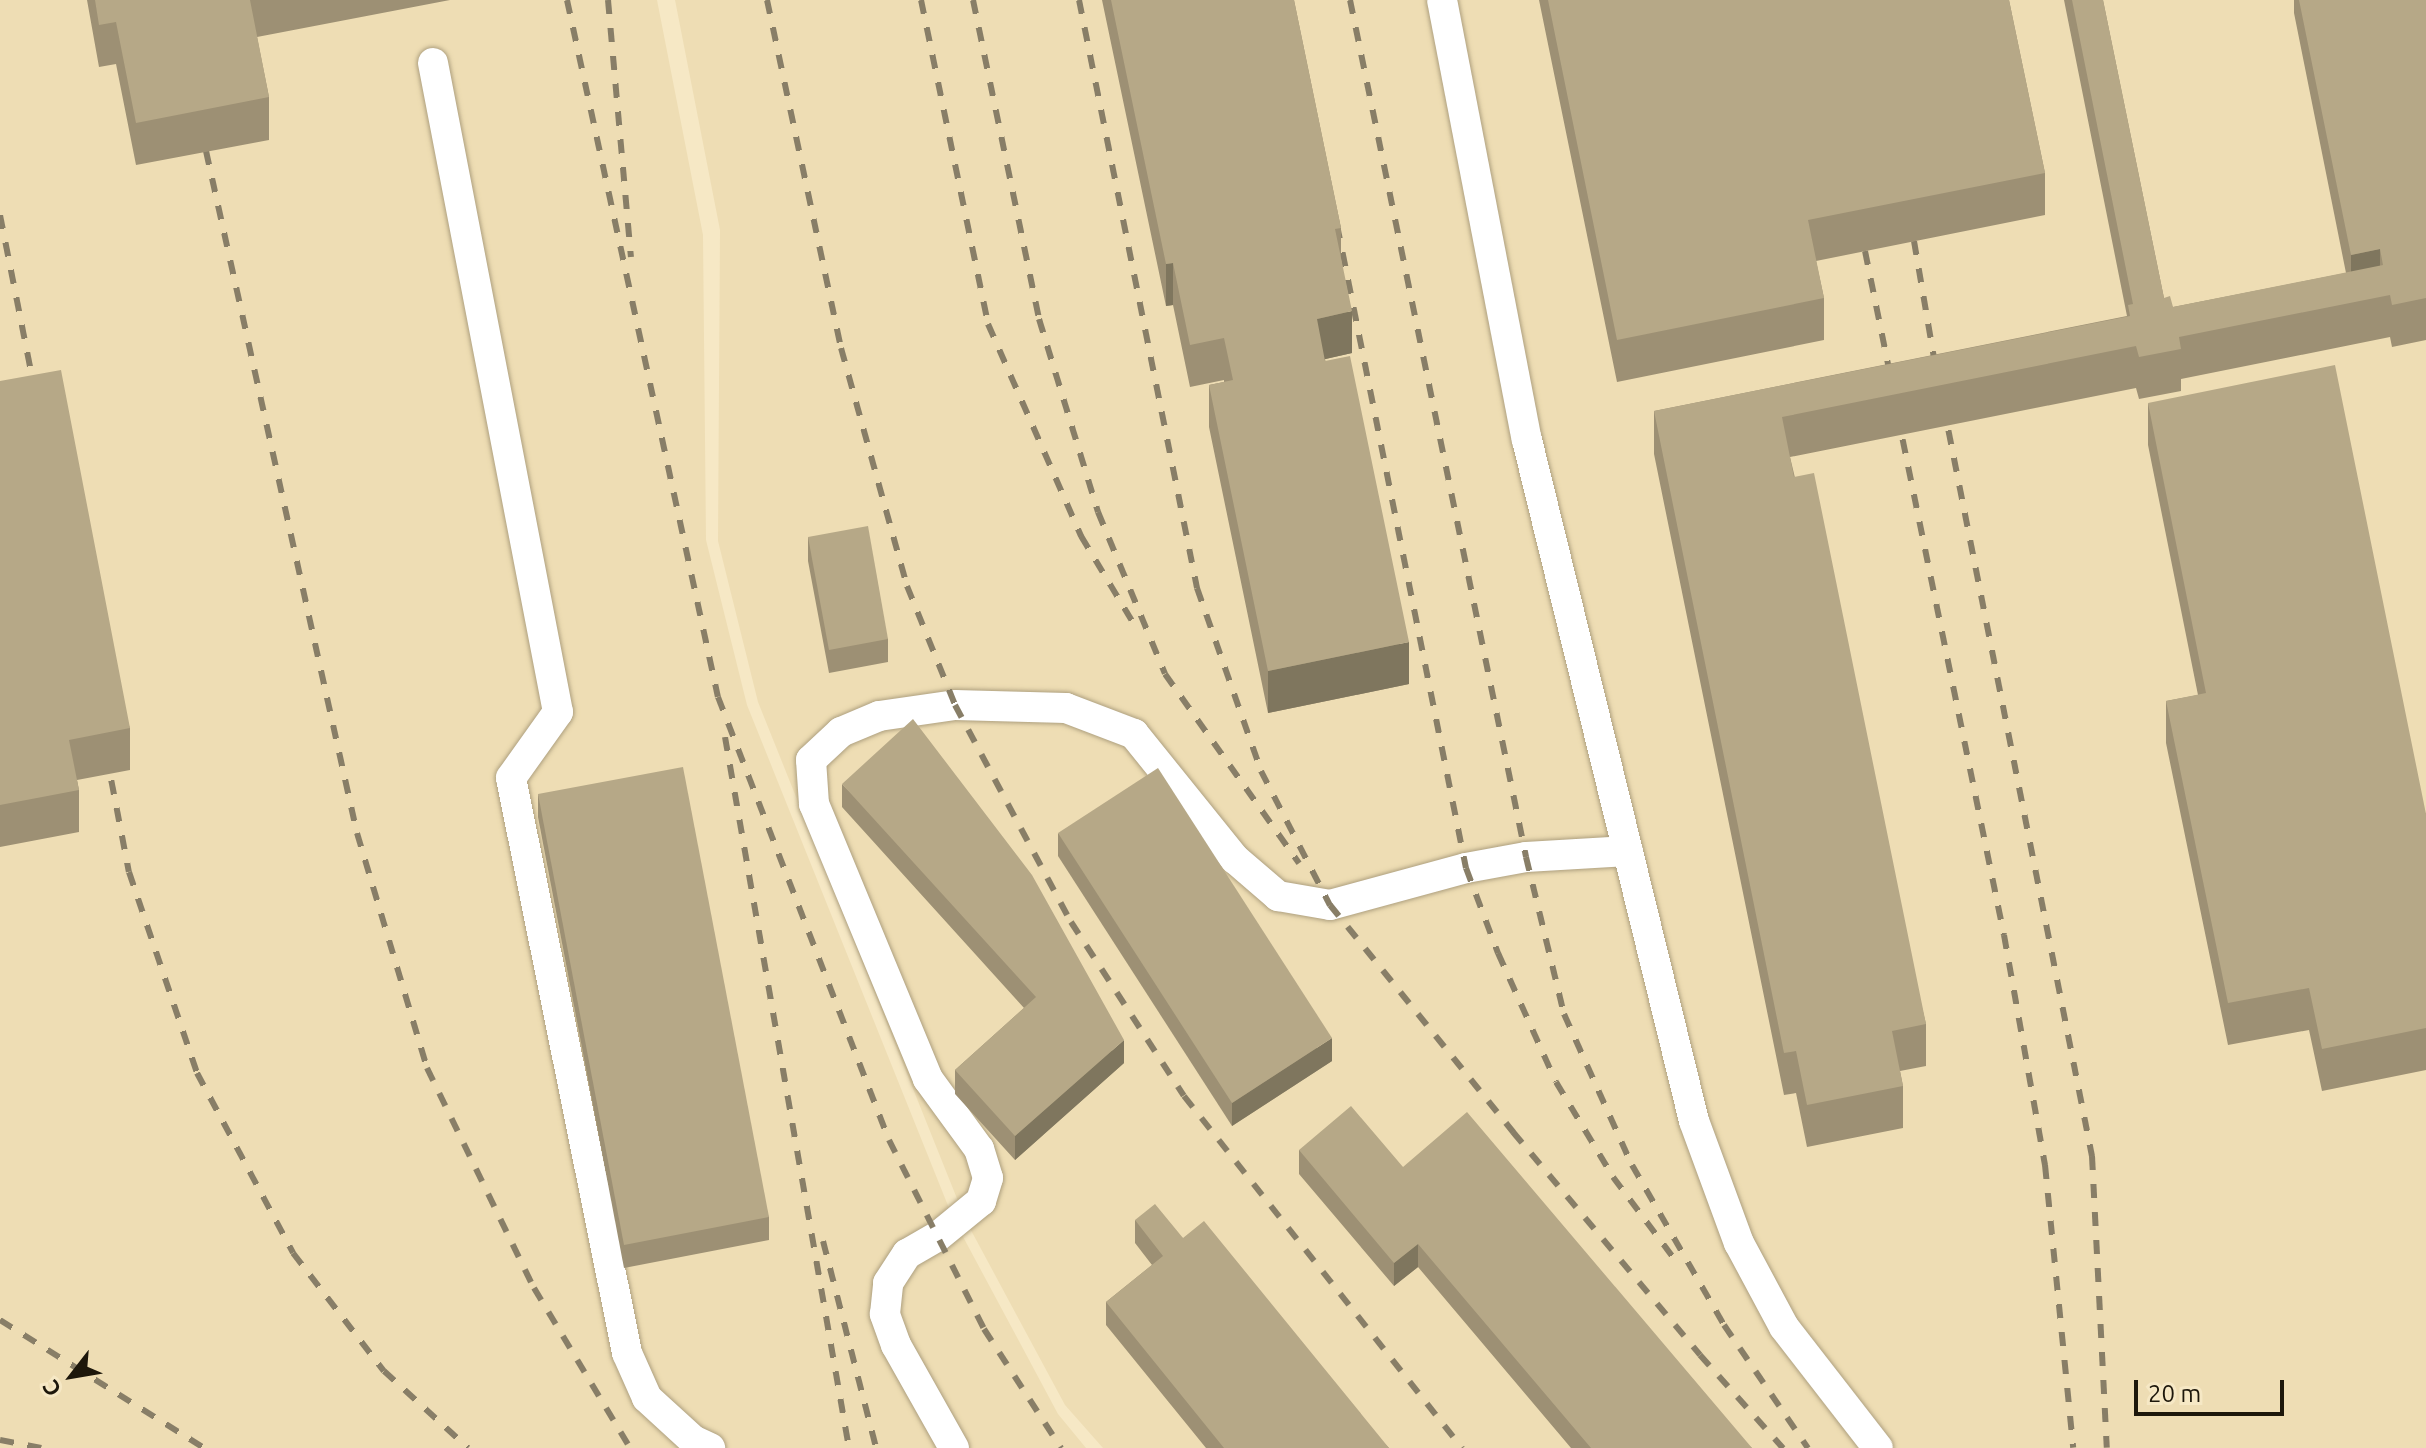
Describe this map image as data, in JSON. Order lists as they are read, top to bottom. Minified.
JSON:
{"scale_bar":"20 m","north":"bottom left"}
